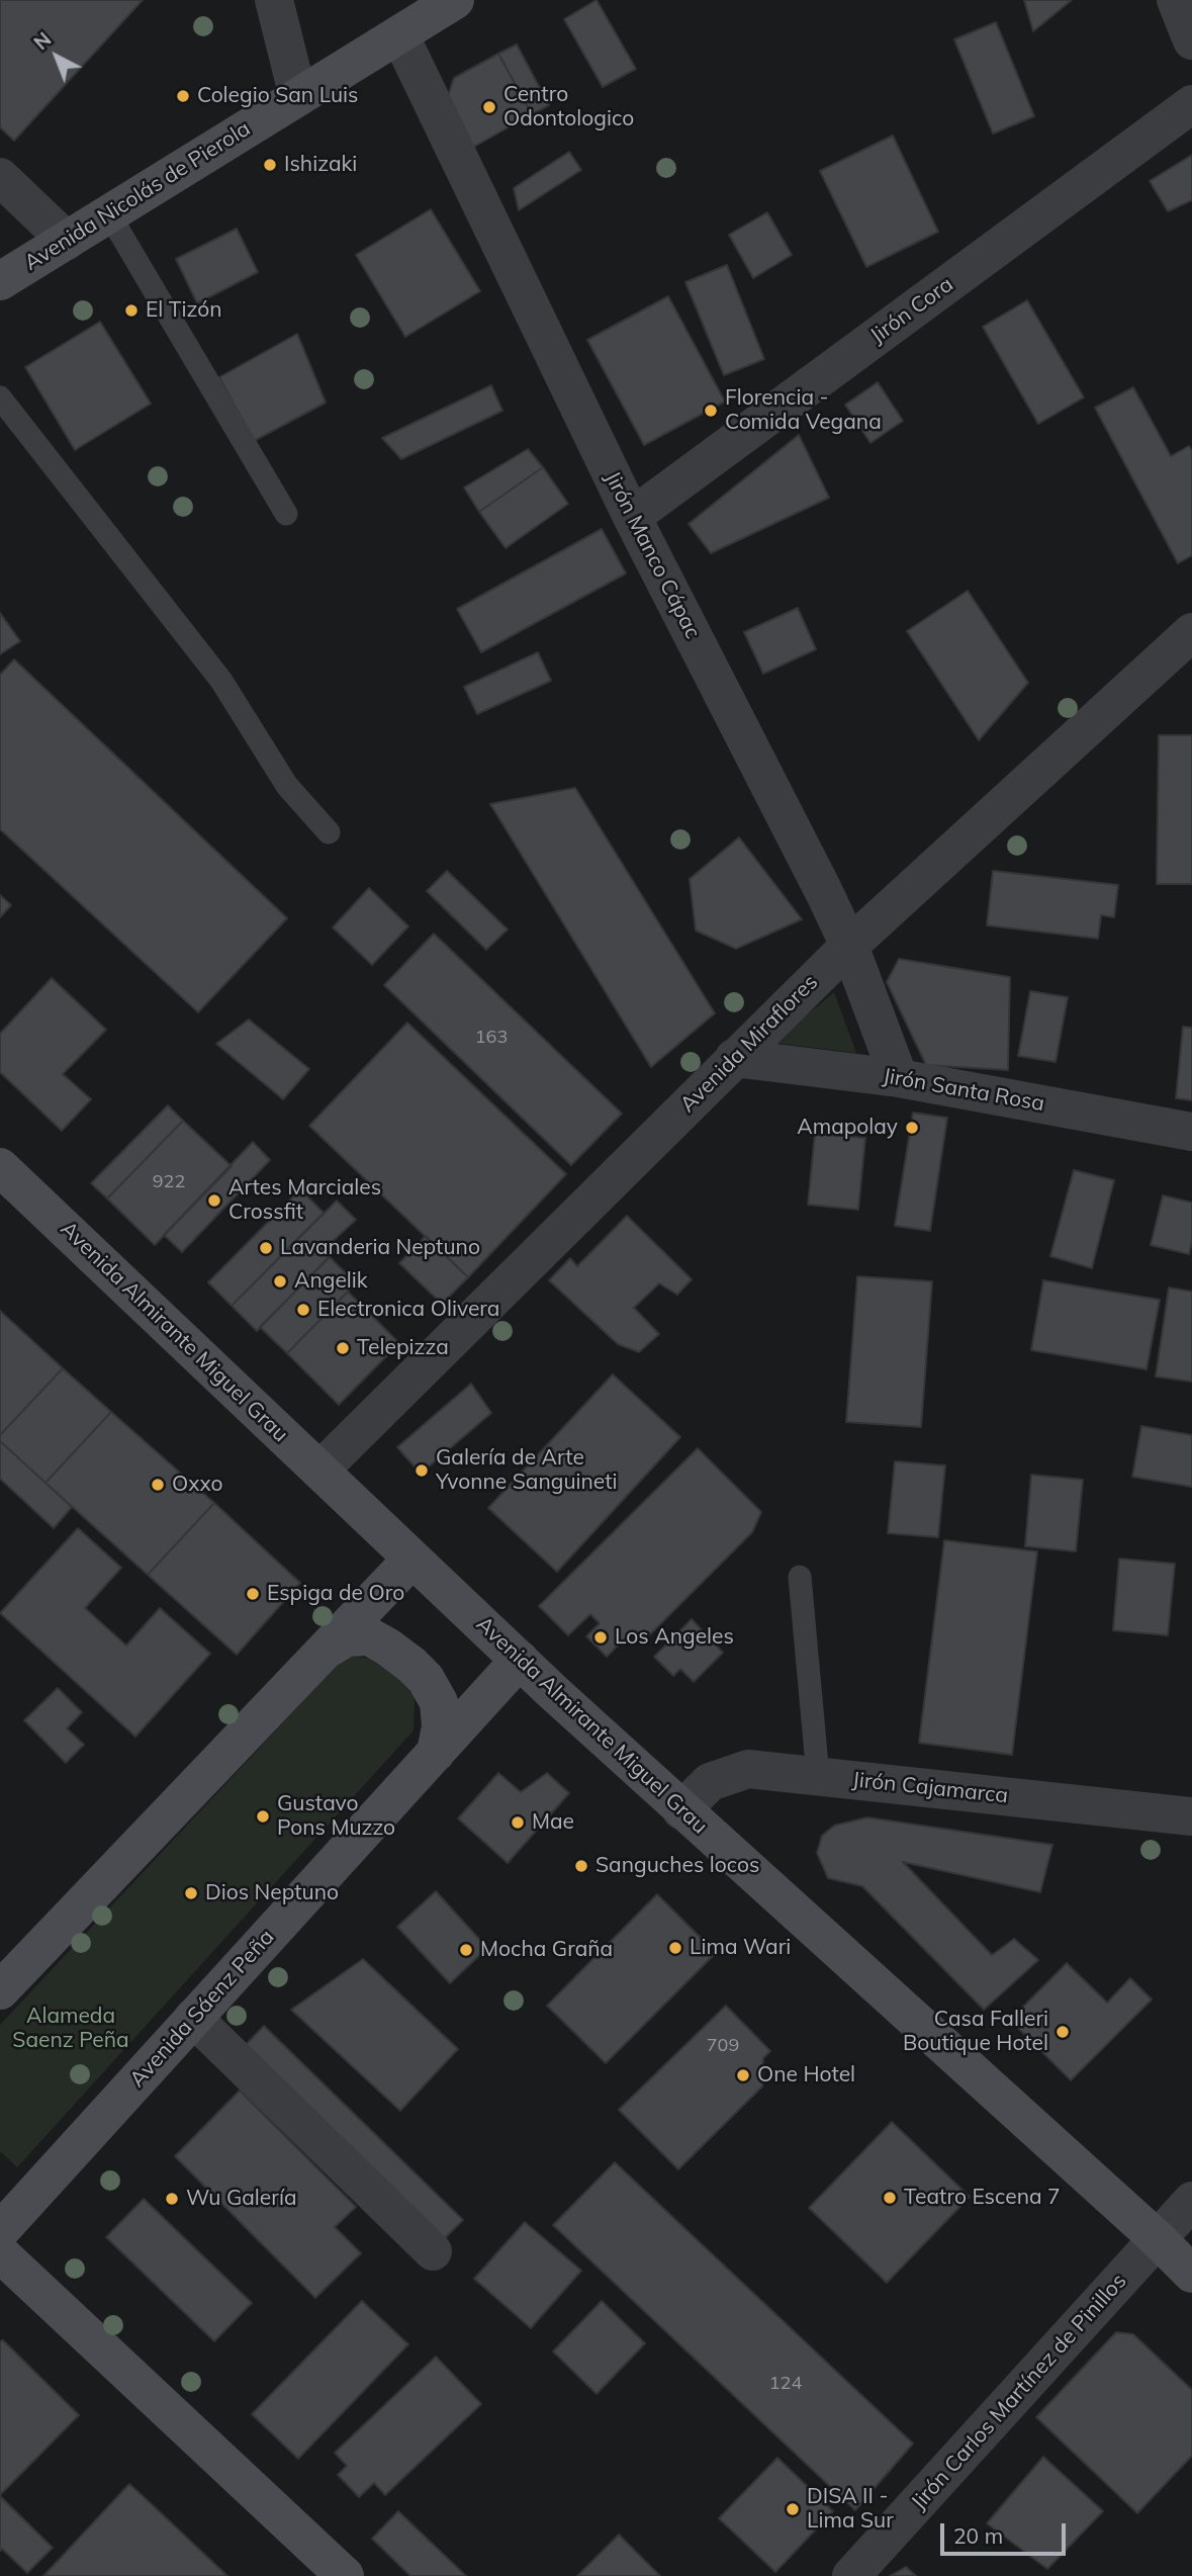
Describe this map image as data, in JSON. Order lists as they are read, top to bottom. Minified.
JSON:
{"streets":{"main road":["Avenida Nicolás de Pierola","Avenida Almirante Miguel Grau","Avenida Sáenz Peña"],"street":["Jirón Cora","Jirón Manco Cápac","Avenida Miraflores","Jirón Santa Rosa","Jirón Cajamarca","Jirón Carlos Martínez de Pinillos"]},"crossings":[["Avenida Nicolás de Pierola","Jirón Manco Cápac"],["Jirón Cora","Jirón Manco Cápac"],["Jirón Manco Cápac","Avenida Miraflores"],["Jirón Manco Cápac","Jirón Santa Rosa"],["Avenida Miraflores","Jirón Santa Rosa"],["Avenida Miraflores","Avenida Almirante Miguel Grau"],["Avenida Almirante Miguel Grau","Jirón Cajamarca"],["Avenida Almirante Miguel Grau","Avenida Sáenz Peña"],["Avenida Almirante Miguel Grau","Jirón Carlos Martínez de Pinillos"]],"parks":["Alameda Saenz Peña"],"places":["Colegio San Luis","Centro Odontologico","Ishizaki","El Tizón","Florencia - Comida Vegana","Amapolay","Artes Marciales Crossfit","Lavanderia Neptuno","Angelik","Electronica Olivera","Telepizza","Galería de Arte Yvonne Sanguineti","Oxxo","Espiga de Oro","Los Angeles","Gustavo Pons Muzzo","Mae","Sanguches locos","Dios Neptuno","Lima Wari","Mocha Graña","Casa Falleri Boutique Hotel","One Hotel","Teatro Escena 7","Wu Galería","DISA II - Lima Sur"],"house_numbers":["163","922","709","124"],"scale_bar":"20 m","north":"top left"}
